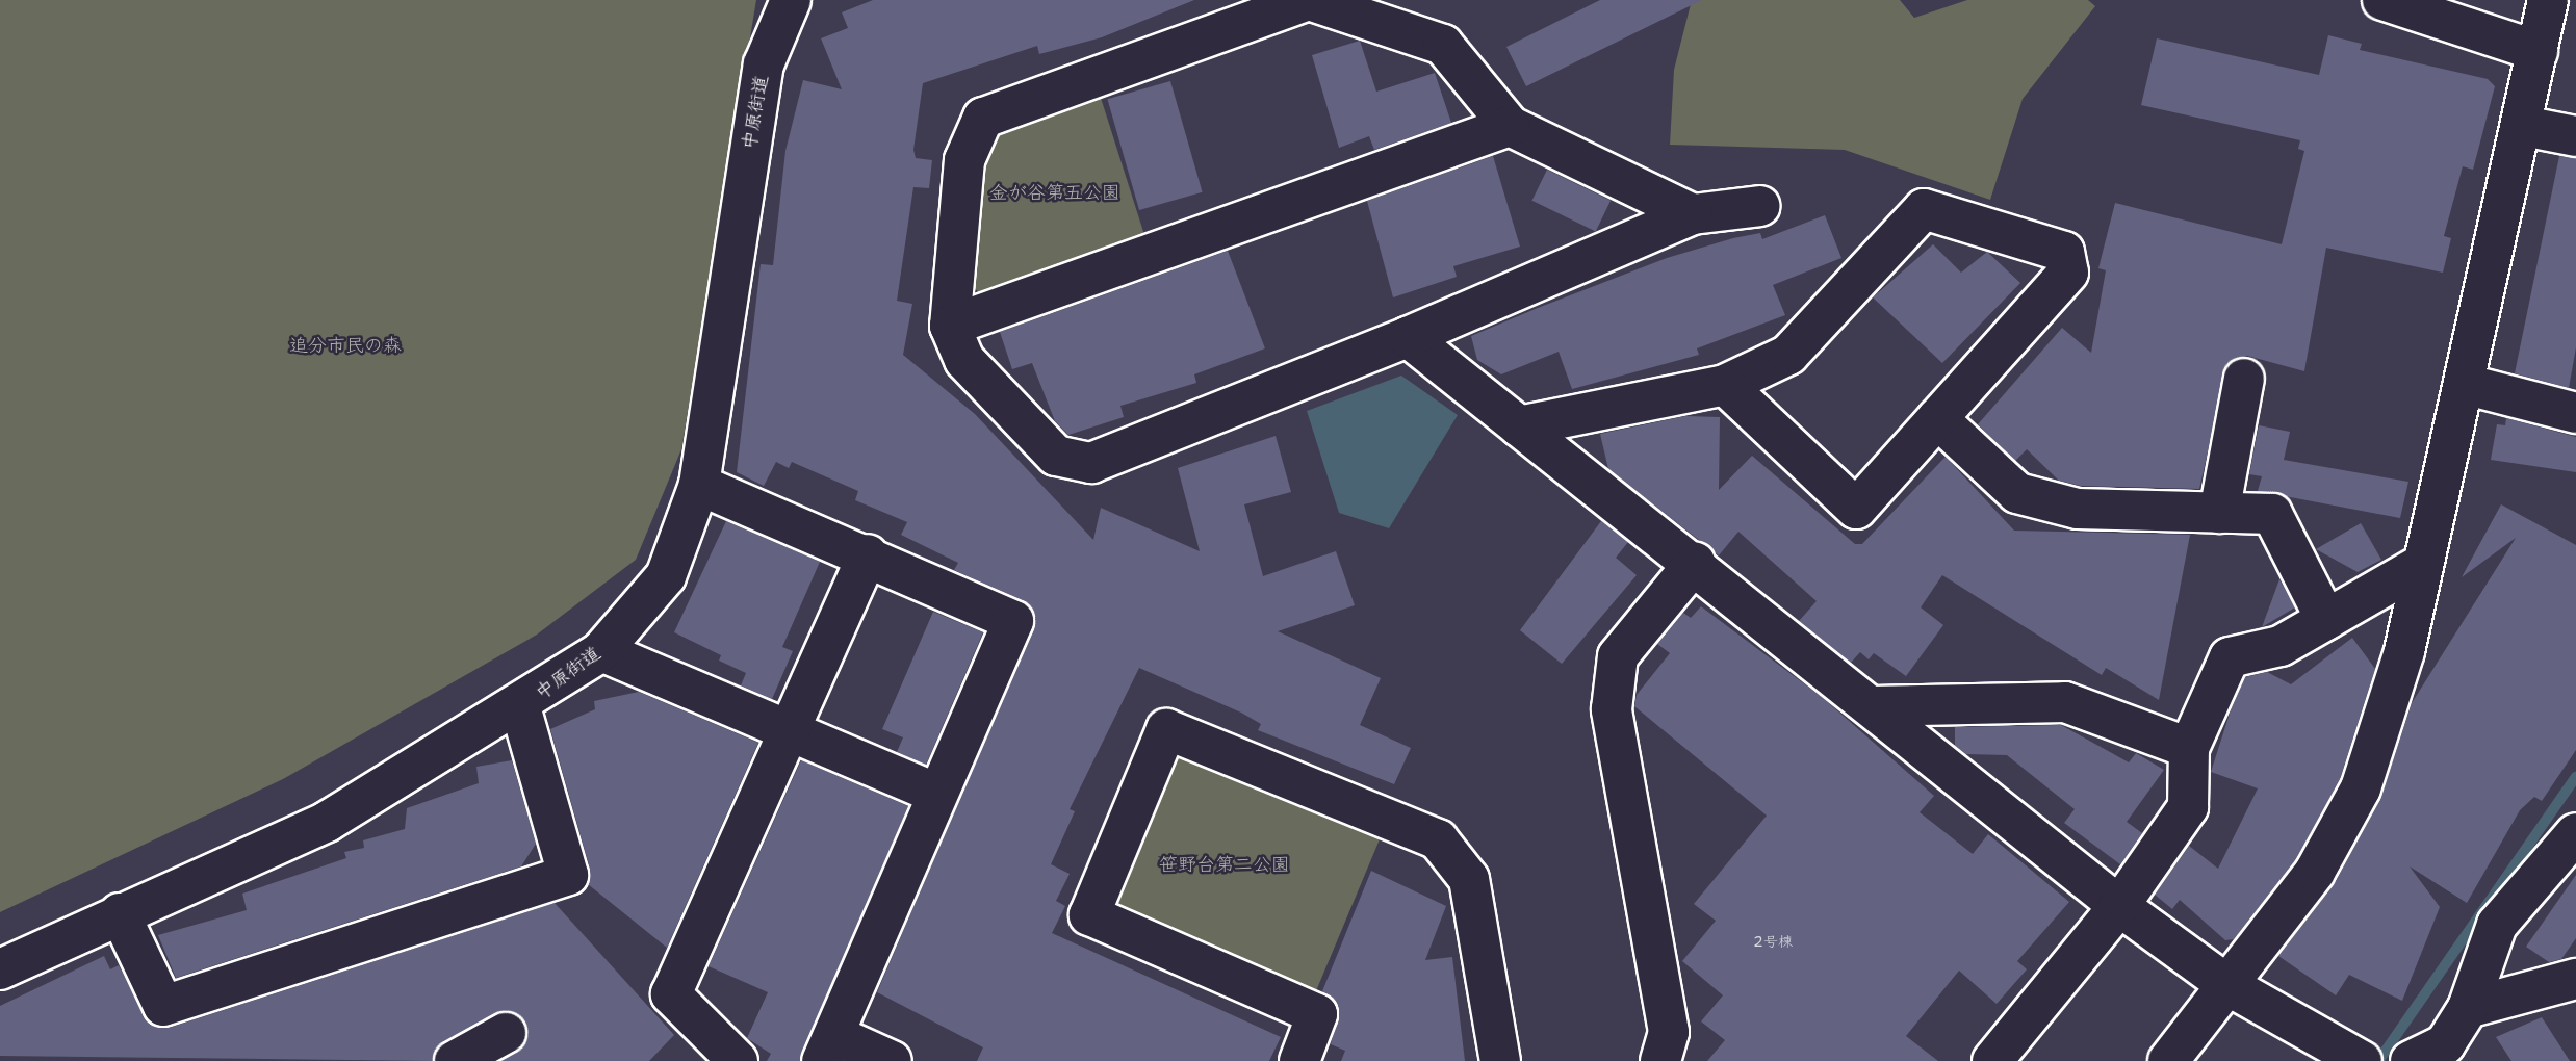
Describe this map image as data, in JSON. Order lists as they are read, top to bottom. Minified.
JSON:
{"streets":{"street":["中原街道"]},"parks":["金が谷第五公園","追分市民の森","笹野台第二公園"],"house_numbers":["2号棟"]}
